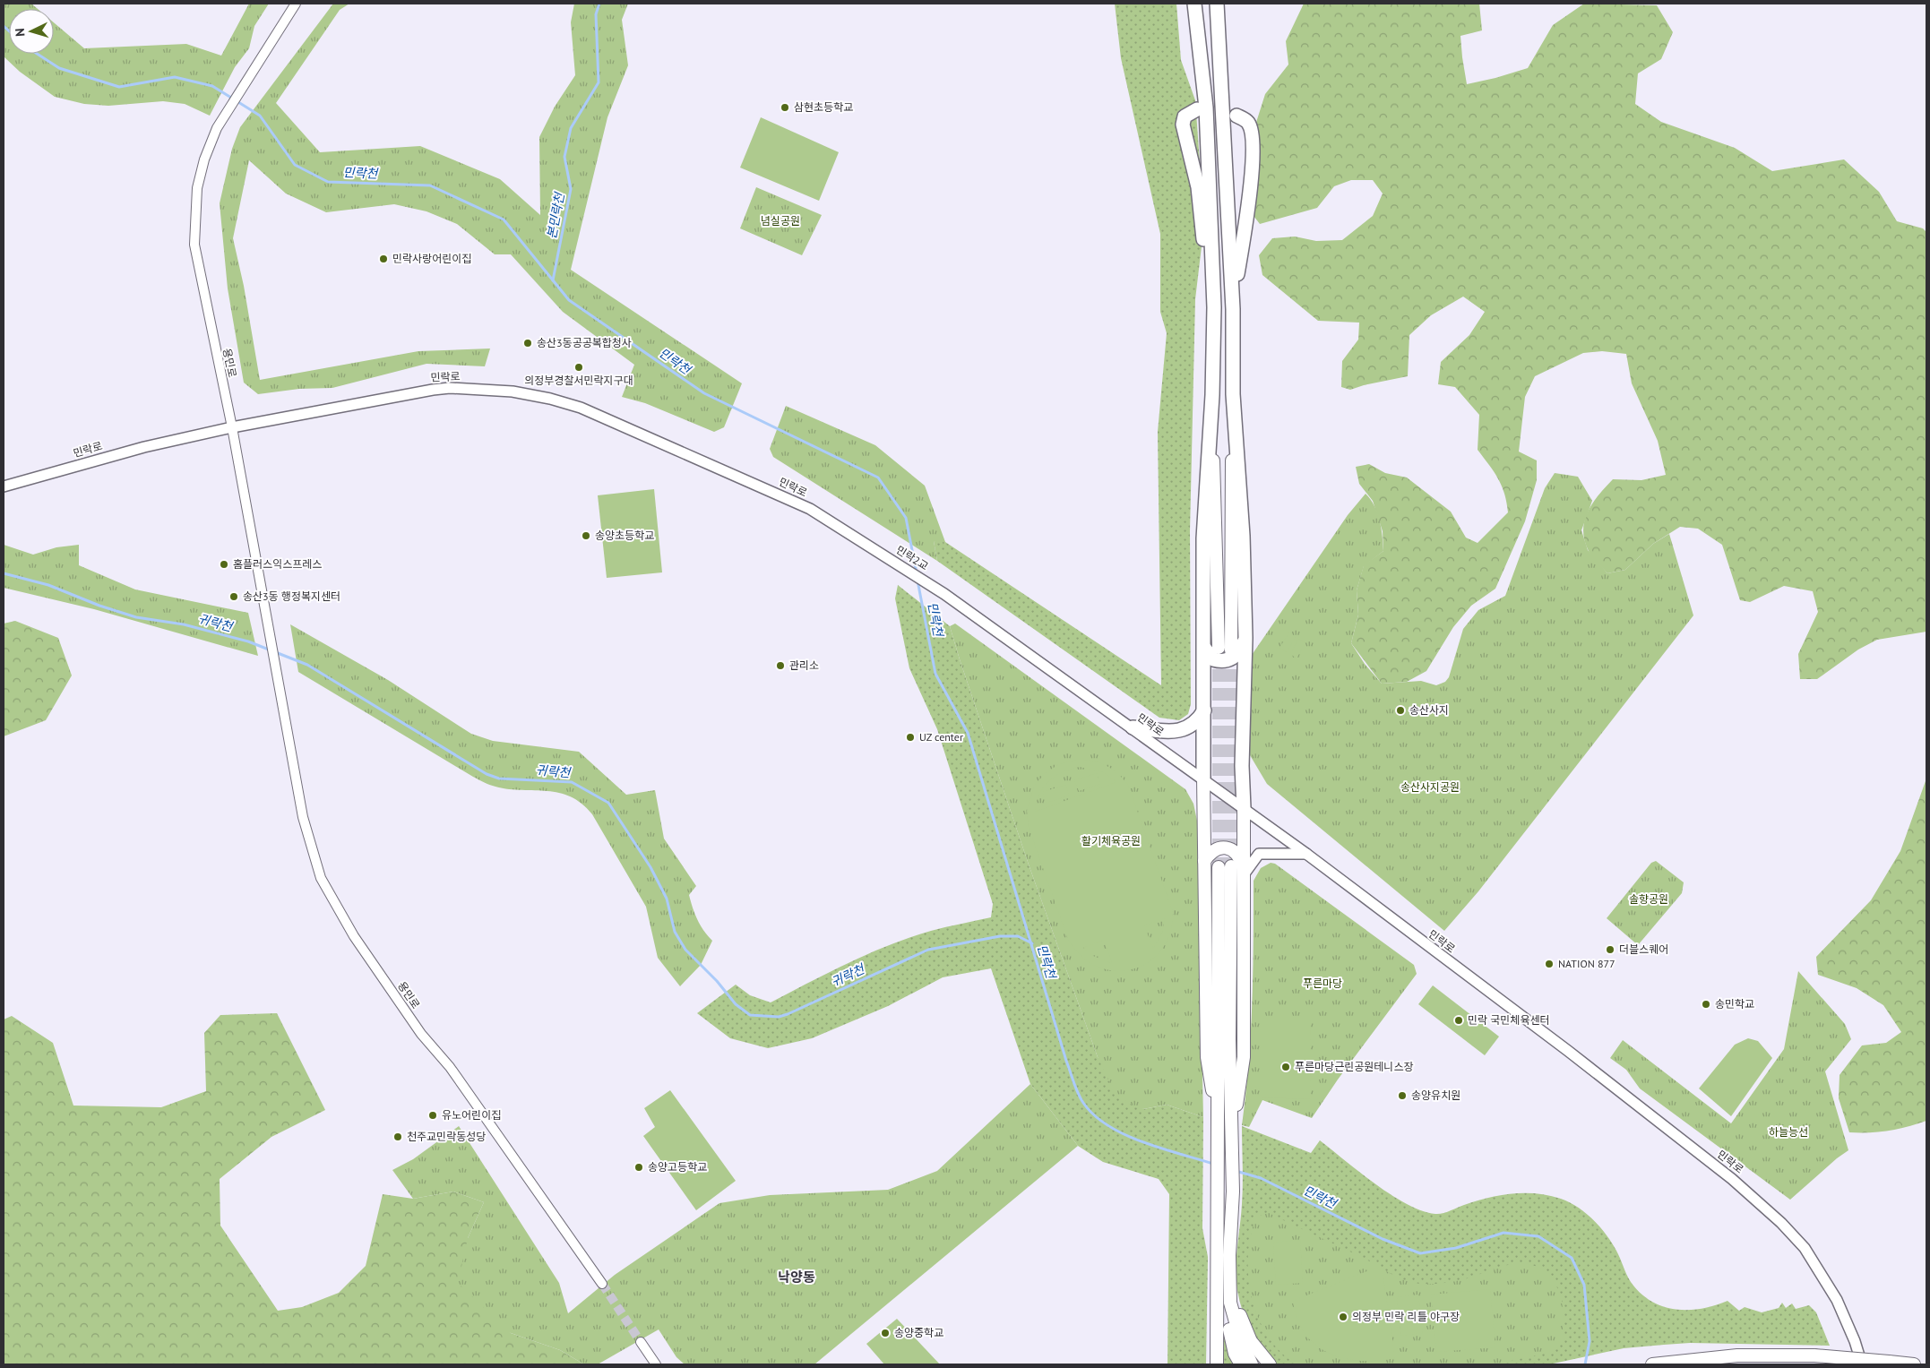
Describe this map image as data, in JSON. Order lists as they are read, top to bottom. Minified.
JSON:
{"streets":{"main road":["민락로","민락2교"],"street":["용민로"]},"crossings":[["용민로","민락로"],["민락로","민락2교"]],"districts":["낙양동"],"water":["민락천","본민락천","귀락천"],"parks":["념실공원","송산사지공원","활기체육공원","솔향공원","푸른마당","하늘능선"],"places":["삼현초등학교","민락사랑어린이집","송산3동공공복합청사","의정부경찰서민락지구대","송양초등학교","홈플러스익스프레스","송산3동 행정복지센터","관리소","송산사지","UZ center","더블스퀘어","NATION 877","송민학교","민락 국민체육센터","푸른마당근린공원테니스장","송양유치원","유노어린이집","천주교민락동성당","송양고등학교","의정부 민락 리틀 야구장","송양중학교"],"north":"left"}
